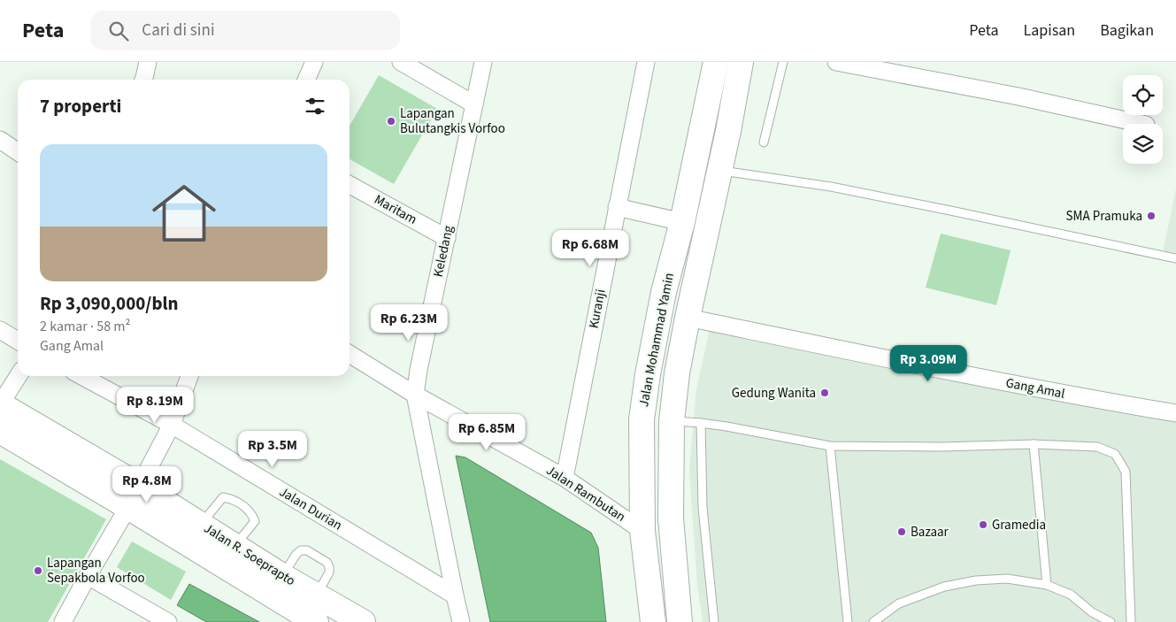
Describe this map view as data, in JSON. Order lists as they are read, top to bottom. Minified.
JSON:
{"streets":{"main road":["Jalan Mohammad Yamin","Jalan R. Soeprapto"],"street":["Maritam","Keledang","Kuranji","Gang Amal","Jalan Rambutan","Jalan Durian"]},"crossings":[["Maritam","Keledang"],["Keledang","Jalan Rambutan"],["Keledang","Jalan Durian"],["Kuranji","Jalan Rambutan"],["Jalan Mohammad Yamin","Gang Amal"],["Jalan Mohammad Yamin","Jalan Rambutan"]],"places":["Lapangan Bulutangkis Vorfoo","SMA Pramuka","Gedung Wanita","Gramedia","Bazaar","Lapangan Sepakbola Vorfoo"],"page":{"header":"Peta","search":"Cari di sini","nav":["Peta","Lapisan","Bagikan"],"heading":"7 properti","list":[{"name":"Rp 3,090,000/bln","note":"2 kamar · 58 m² · Gang Amal"}],"price":["Rp 6.68M","Rp 6.23M","Rp 3.09M","Rp 8.19M","Rp 6.85M","Rp 3.5M","Rp 4.8M"]}}
